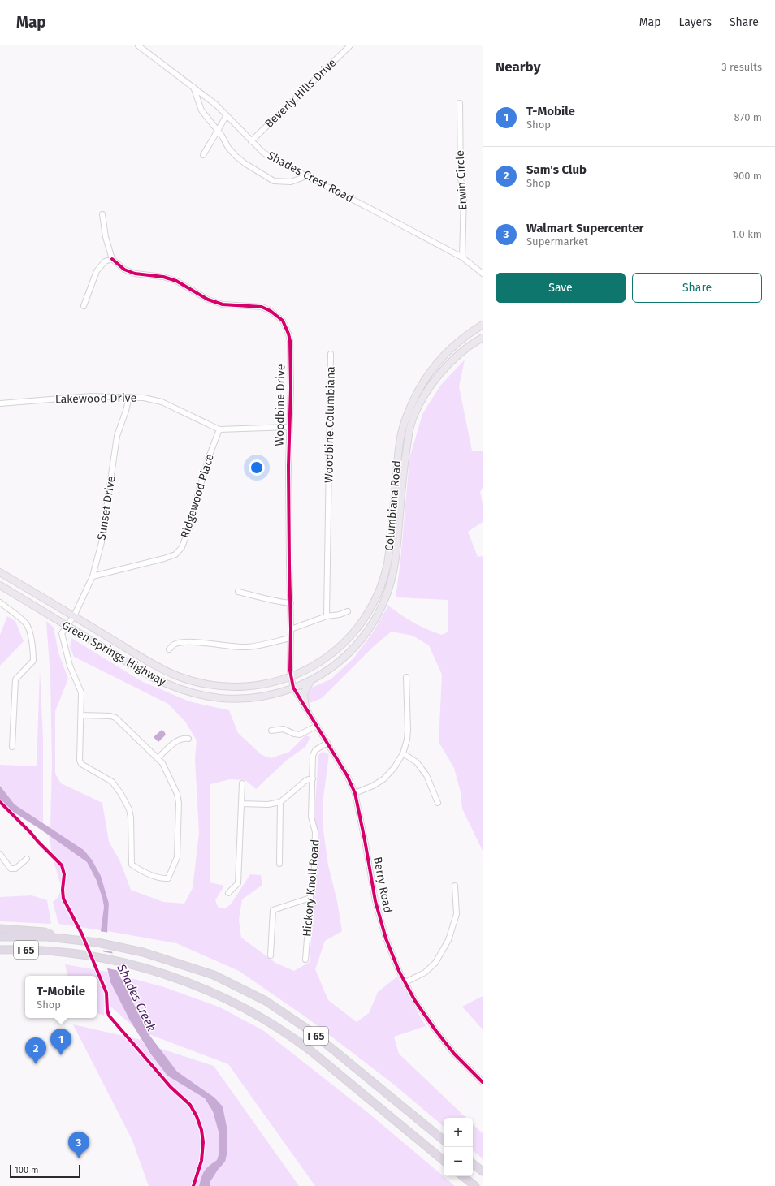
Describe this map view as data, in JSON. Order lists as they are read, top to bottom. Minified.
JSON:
{"streets":{"highway":["I 65"],"main road":["Columbiana Road","Green Springs Highway"],"street":["Beverly Hills Drive","Shades Crest Road","Erwin Circle","Lakewood Drive","Woodbine Drive","Woodbine Columbiana","Ridgewood Place","Sunset Drive","Berry Road","Hickory Knoll Road"]},"crossings":[["Beverly Hills Drive","Shades Crest Road"],["Shades Crest Road","Erwin Circle"],["Lakewood Drive","Woodbine Drive"],["Lakewood Drive","Ridgewood Place"],["Lakewood Drive","Sunset Drive"],["Woodbine Drive","Columbiana Road"],["Woodbine Drive","Green Springs Highway"],["Woodbine Drive","Berry Road"],["Ridgewood Place","Sunset Drive"],["Columbiana Road","Green Springs Highway"],["Columbiana Road","Berry Road"],["Sunset Drive","Green Springs Highway"],["Green Springs Highway","Berry Road"],["Berry Road","Hickory Knoll Road"]],"water":["Shades Creek"],"scale_bar":"100 m","page":{"header":"Map","nav":["Map","Layers","Share"],"heading":["Nearby","3 results"],"list":[{"mark":"1","name":"T-Mobile","note":"Shop","value":"870 m"},{"mark":"2","name":"Sam's Club","note":"Shop","value":"900 m"},{"mark":"3","name":"Walmart Supercenter","note":"Supermarket","value":"1.0 km"}],"buttons":["Save","Share"],"popup":["T-Mobile","Shop"],"pins":["1","2","3"],"map_buttons":["+","−"],"scale":"100 m"}}
